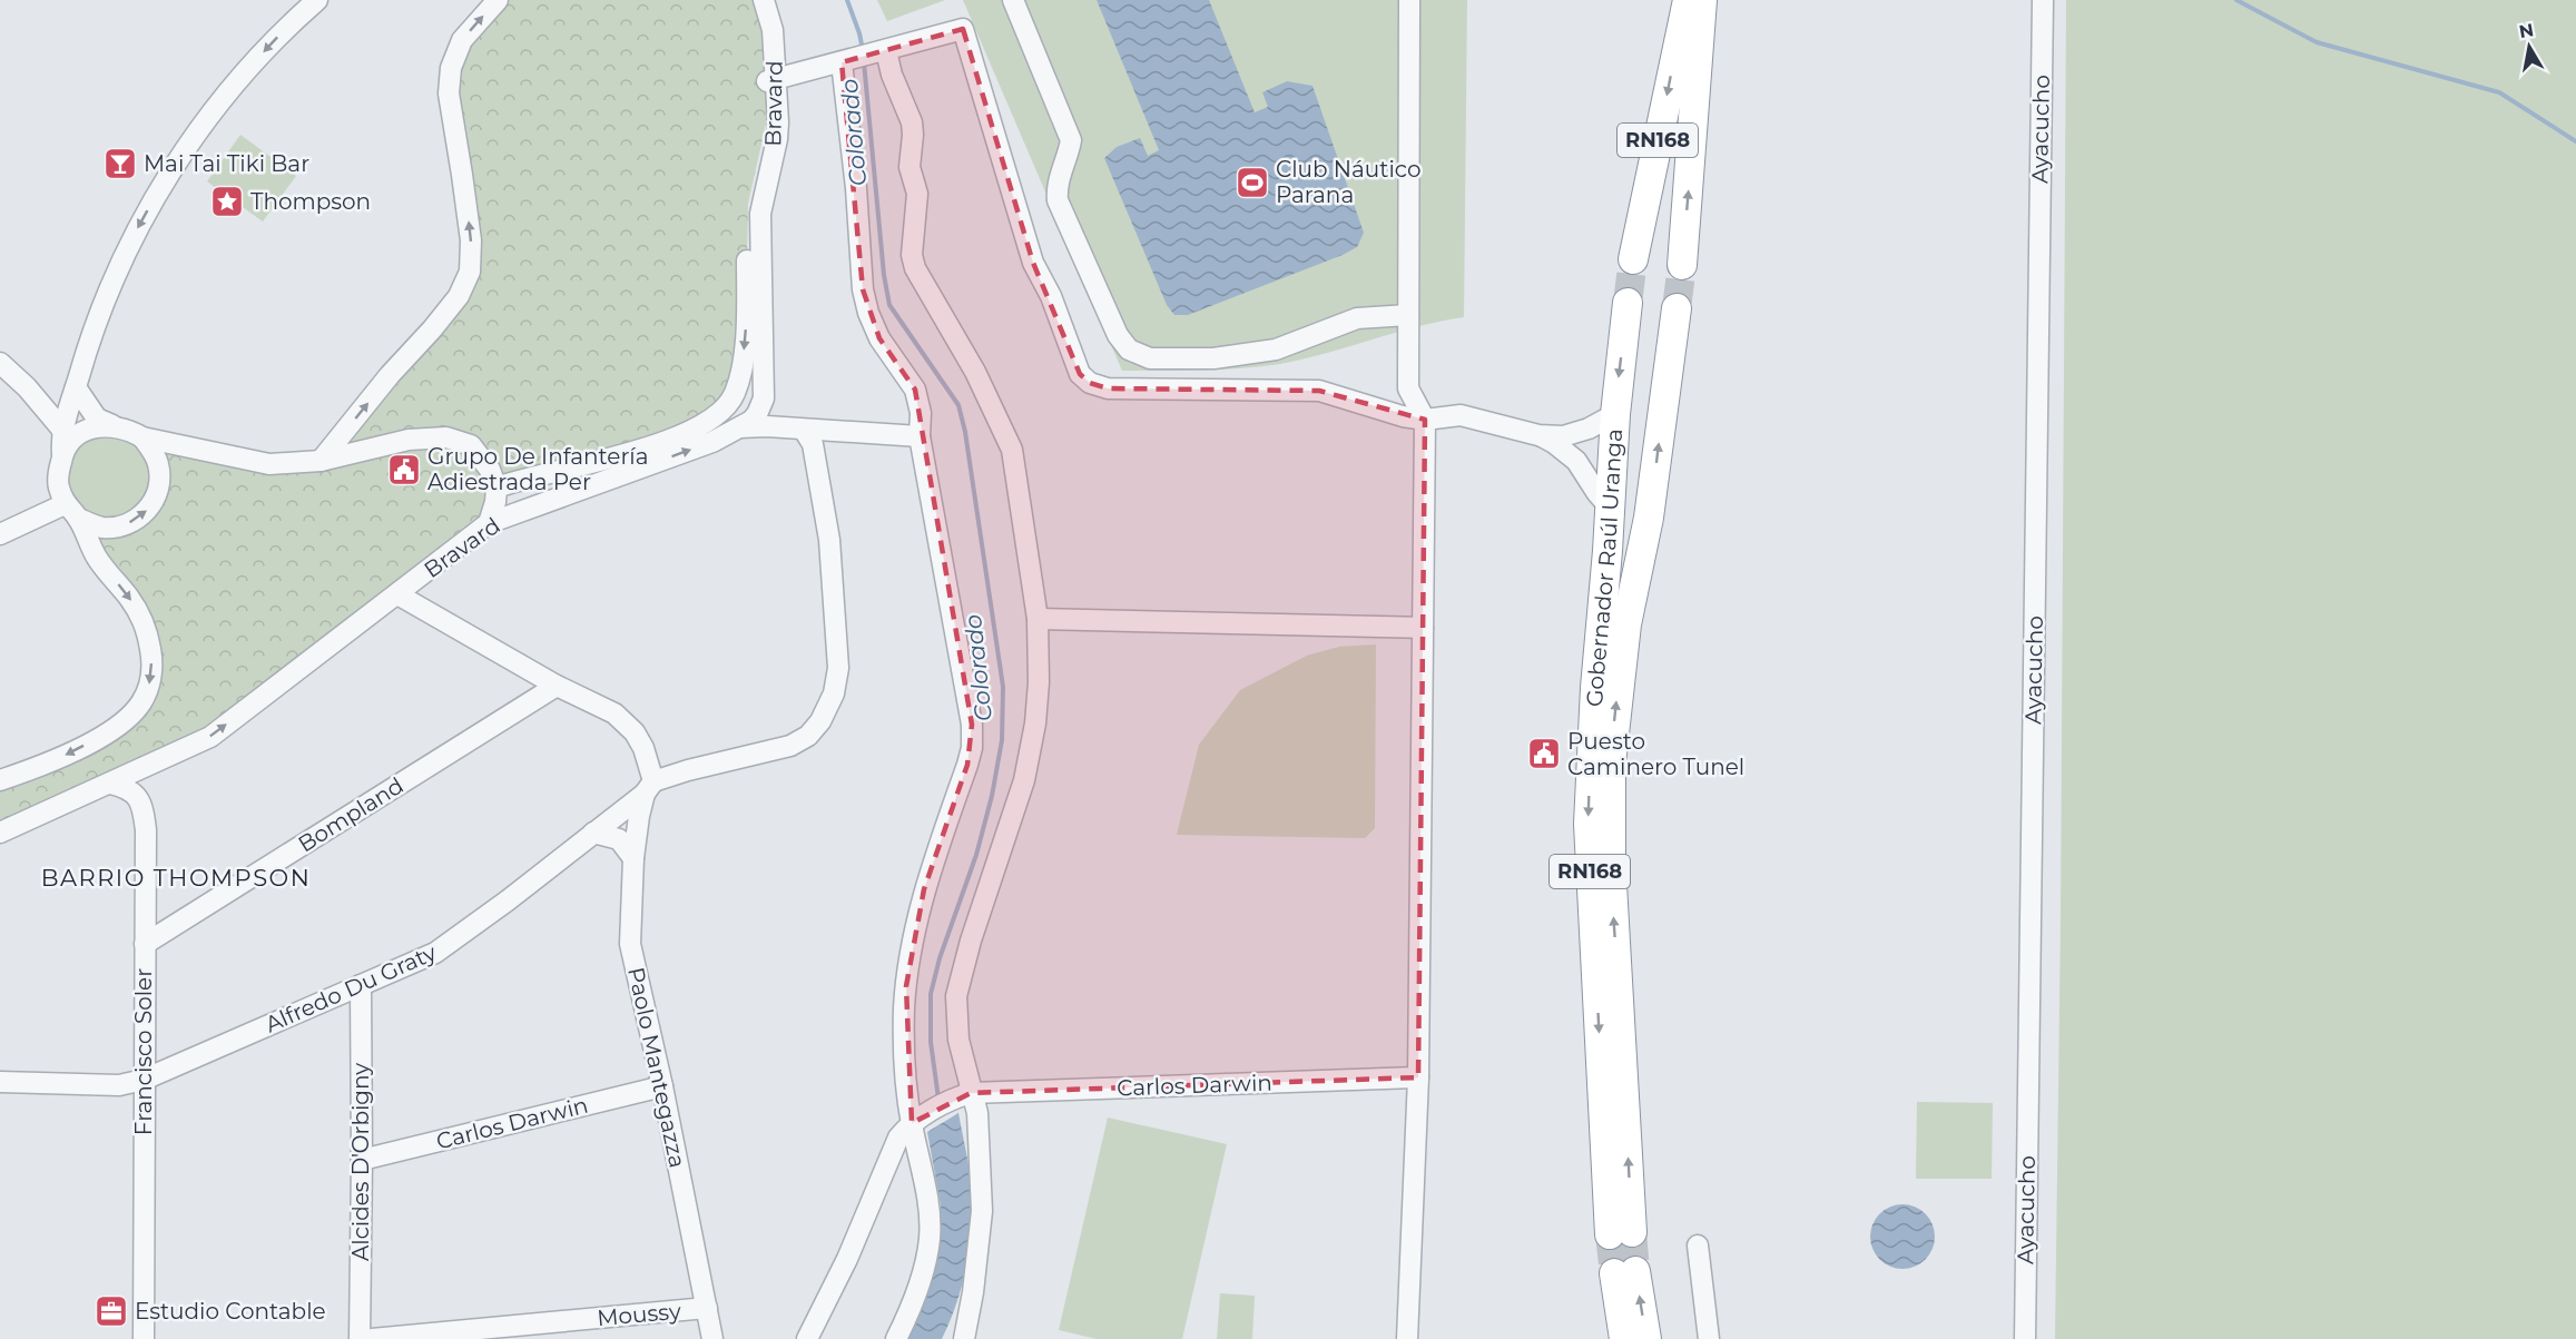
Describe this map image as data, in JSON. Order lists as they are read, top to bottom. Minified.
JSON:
{"streets":{"highway":["RN168","Gobernador Raúl Uranga"],"street":["Bravard","Ayacucho","Bompland","Alfredo Du Graty","Francisco Soler","Paolo Mantegazza","Carlos Darwin","Alcides D'Orbigny","Moussy"]},"crossings":[["Bravard","Francisco Soler"],["Bravard","Paolo Mantegazza"],["Bompland","Francisco Soler"],["Bompland","Paolo Mantegazza"],["Alfredo Du Graty","Francisco Soler"],["Alfredo Du Graty","Paolo Mantegazza"],["Alfredo Du Graty","Alcides D'Orbigny"],["Paolo Mantegazza","Carlos Darwin"],["Paolo Mantegazza","Moussy"],["Carlos Darwin","Alcides D'Orbigny"]],"districts":["BARRIO THOMPSON"],"water":["Colorado"],"places":{"bar":["Mai Tai Tiki Bar"],"sports":["Club Náutico Parana"],"place":["Thompson"],"public building":["Grupo De Infantería Adiestrada Per","Puesto Caminero Tunel"],"office":["Estudio Contable"]},"north":"top"}
